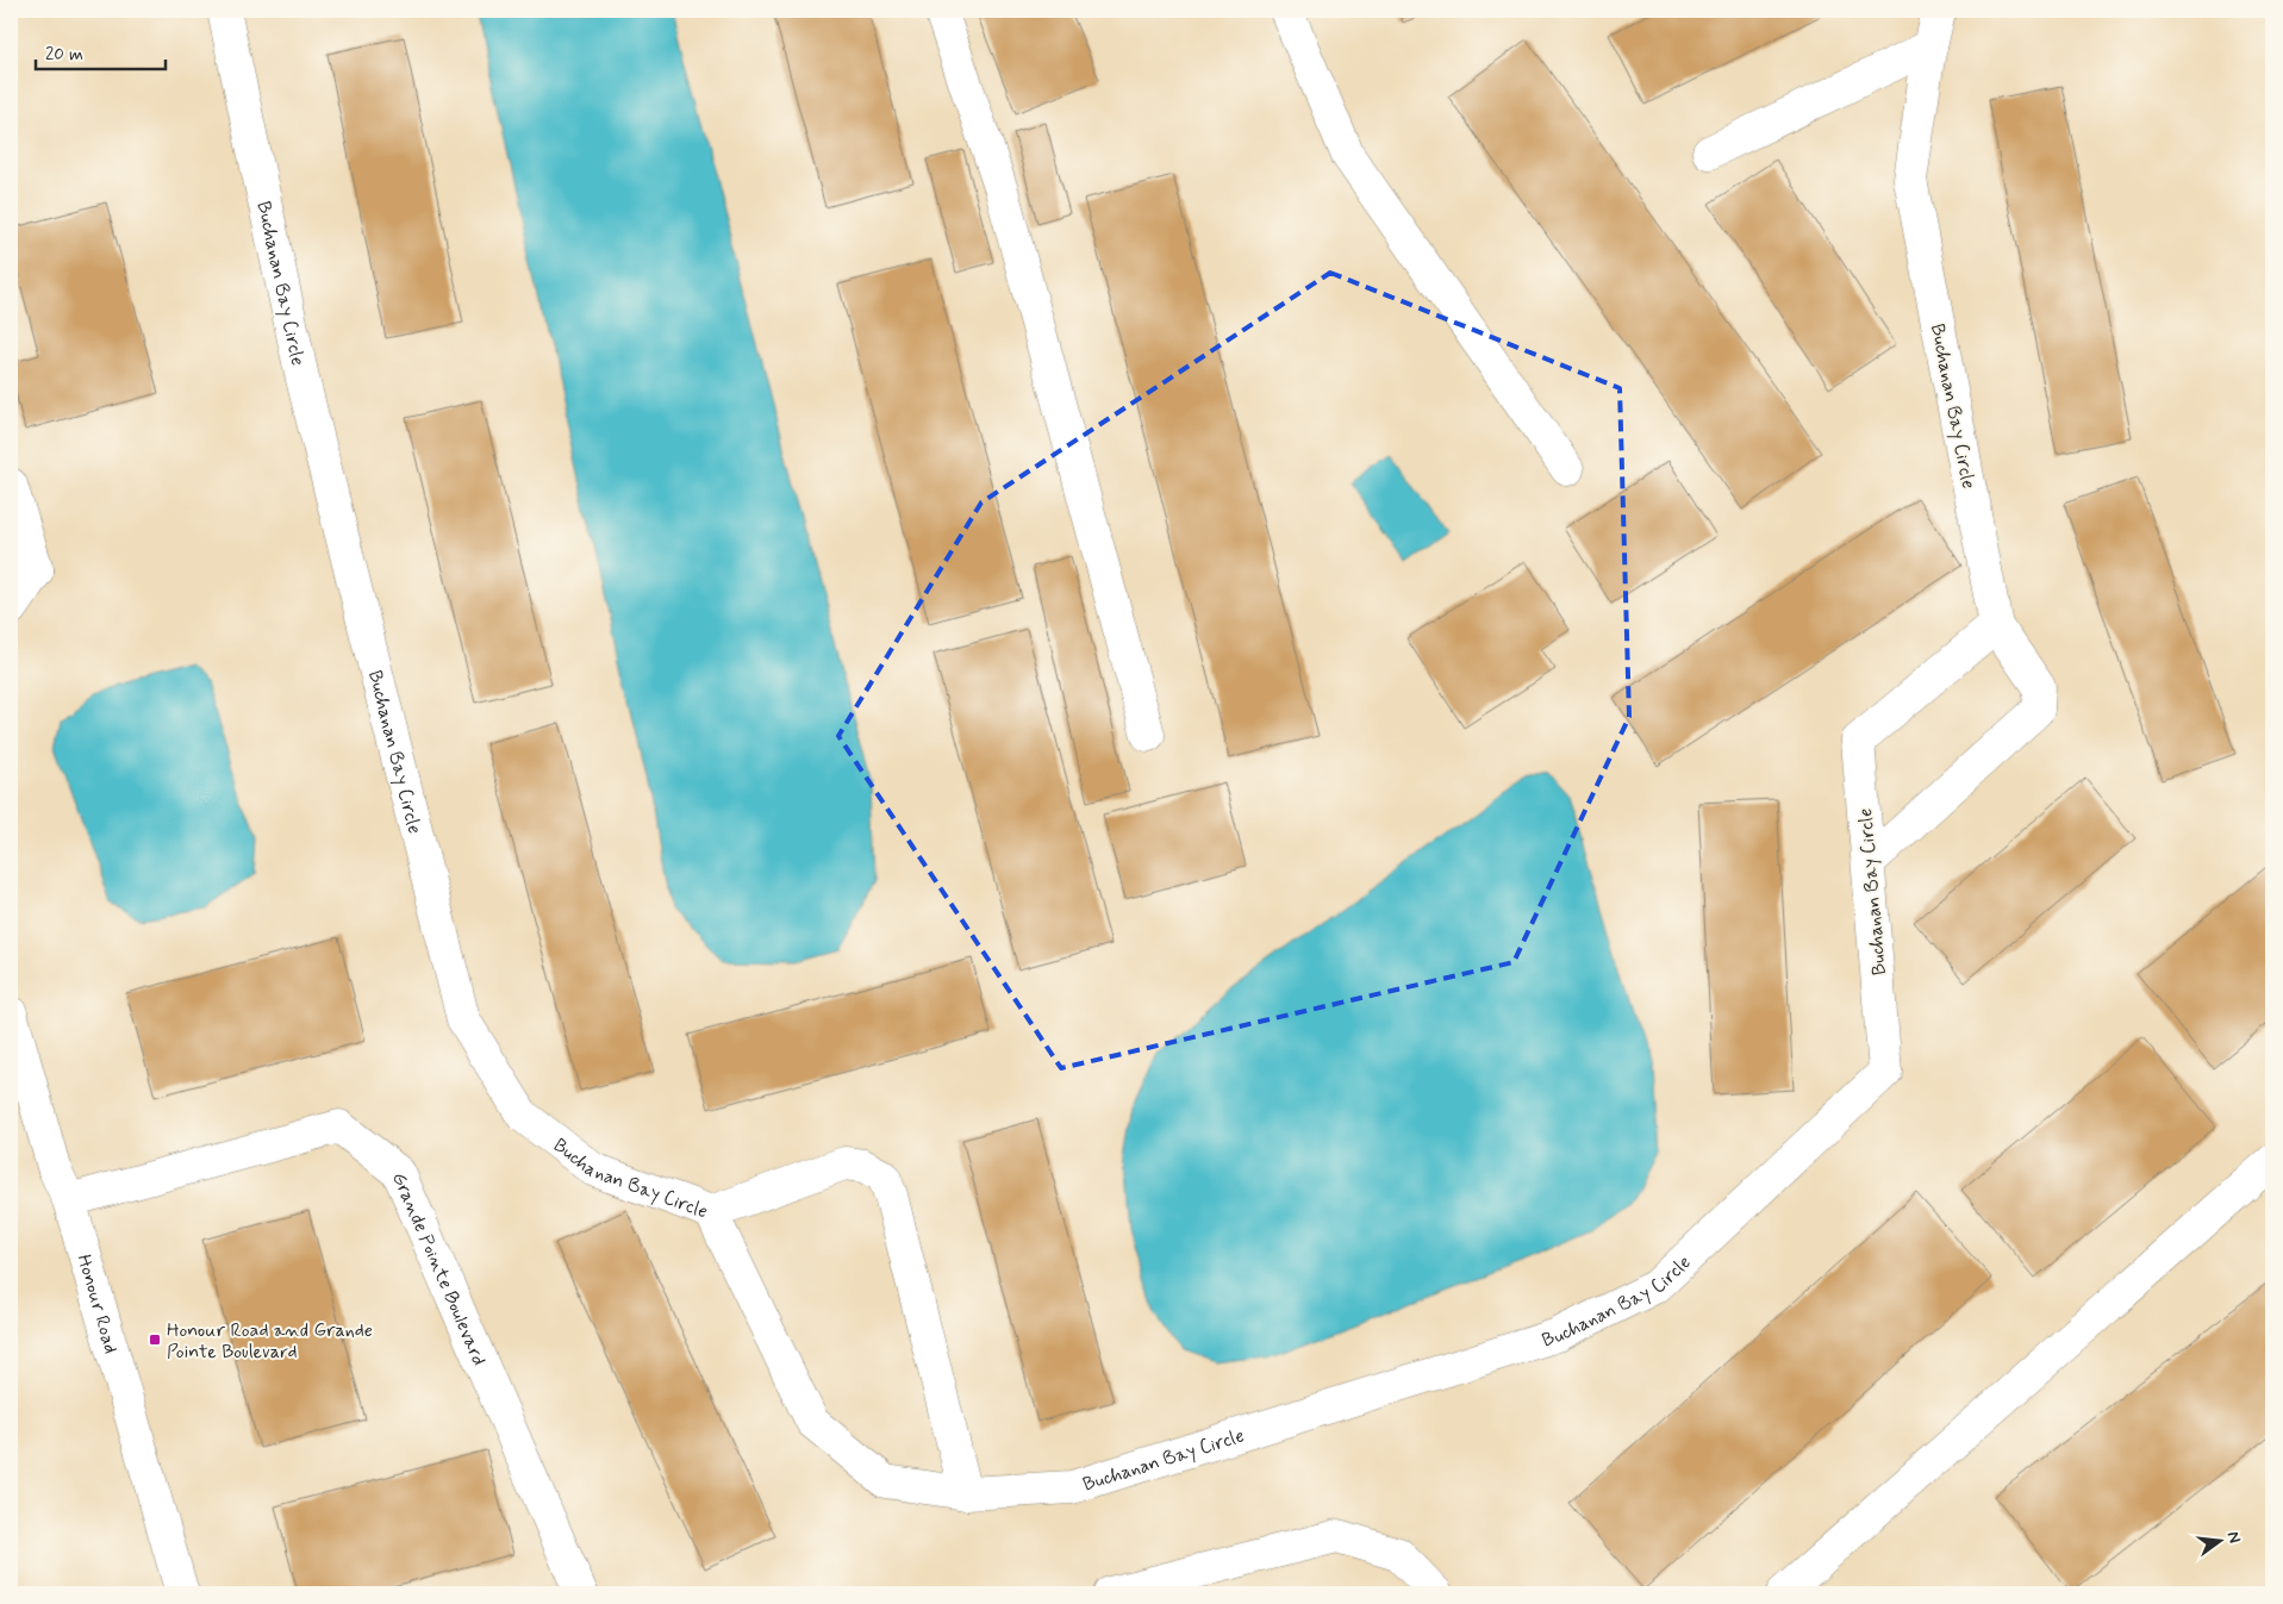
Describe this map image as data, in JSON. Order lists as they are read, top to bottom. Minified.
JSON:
{"streets":{"street":["Buchanan Bay Circle","Grande Pointe Boulevard","Honour Road"]},"crossings":[["Grande Pointe Boulevard","Honour Road"]],"places":{"transit":["Honour Road and Grande Pointe Boulevard"]},"scale_bar":"20 m","north":"right"}
